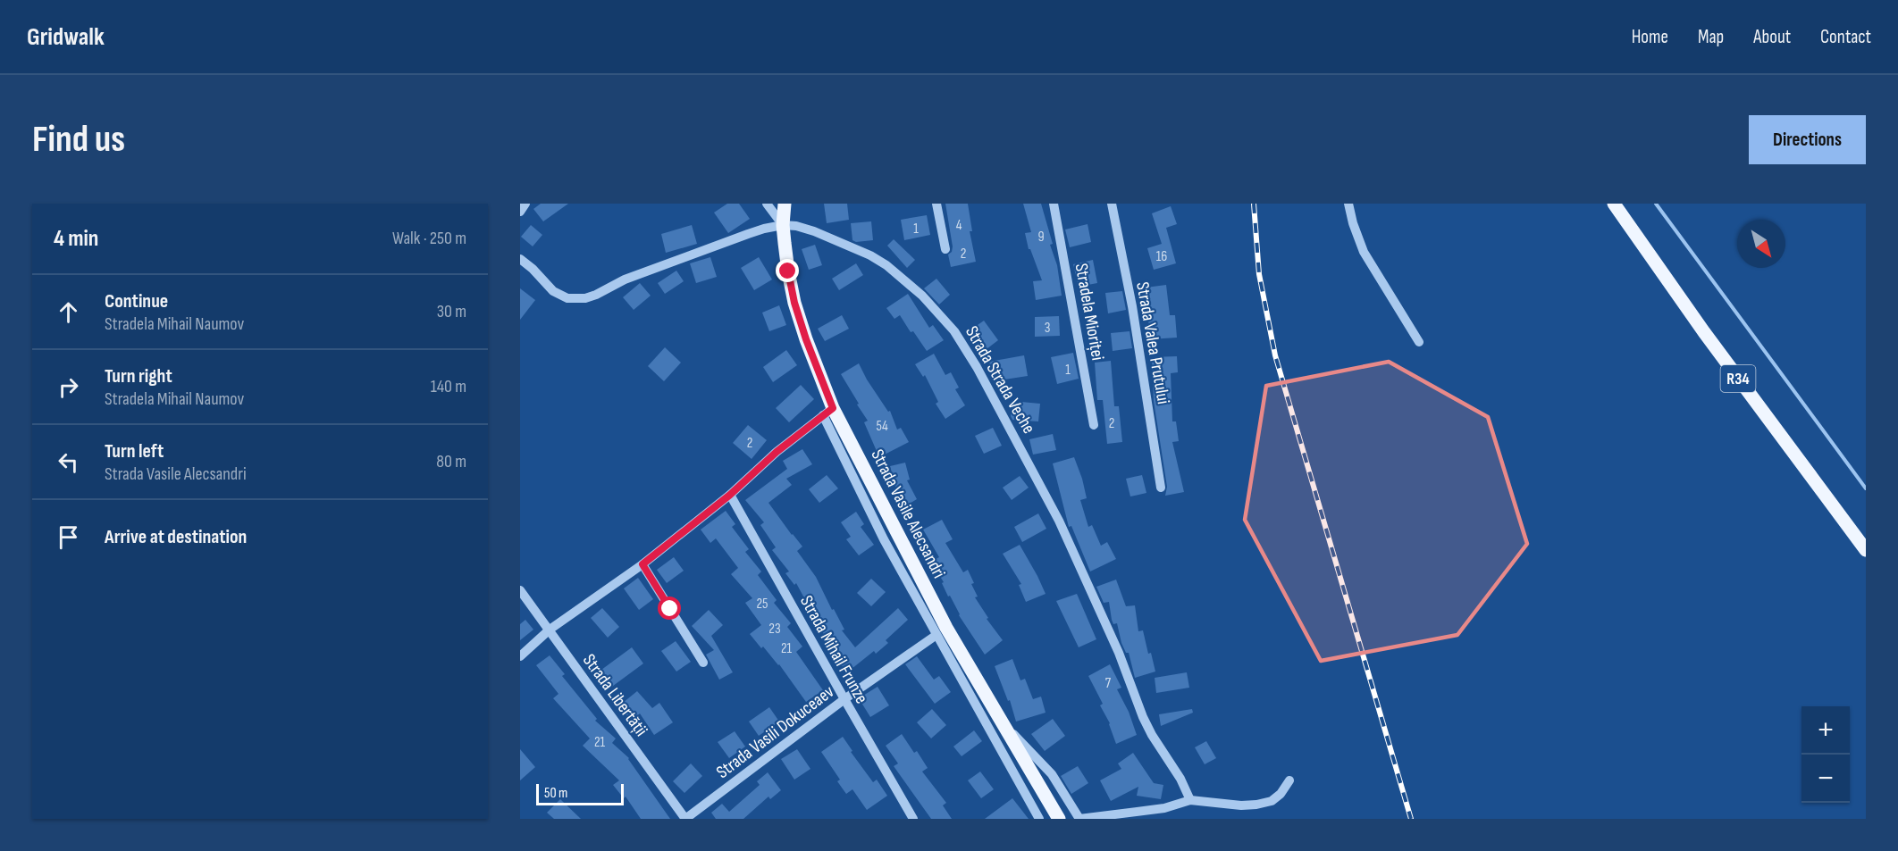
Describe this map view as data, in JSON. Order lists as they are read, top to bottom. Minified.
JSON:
{"streets":{"main road":["R34","Strada Vasile Alecsandri"],"street":["Stradela Mioriței","Strada Valea Prutului","Strada Strada Veche","Strada Mihail Frunze","Strada Libertății","Strada Vasili Dokuceaev"]},"crossings":[["Strada Strada Veche","Strada Vasile Alecsandri"],["Strada Mihail Frunze","Strada Vasili Dokuceaev"],["Strada Libertății","Strada Vasili Dokuceaev"]],"house_numbers":["4","1","9","2","16","3","1","2","54","2","25","23","21","7","21"],"scale_bar":"50 m","north":"bottom right","page":{"header":"Gridwalk","nav":["Home","Map","About","Contact"],"buttons":"Directions","title":"Find us","heading":["4 min","Walk · 250 m"],"list":[["Continue","Stradela Mihail Naumov","30 m"],["Turn right","Stradela Mihail Naumov","140 m"],["Turn left","Strada Vasile Alecsandri","80 m"],"Arrive at destination"],"map_buttons":["+","−"],"scale":"50 m"}}
